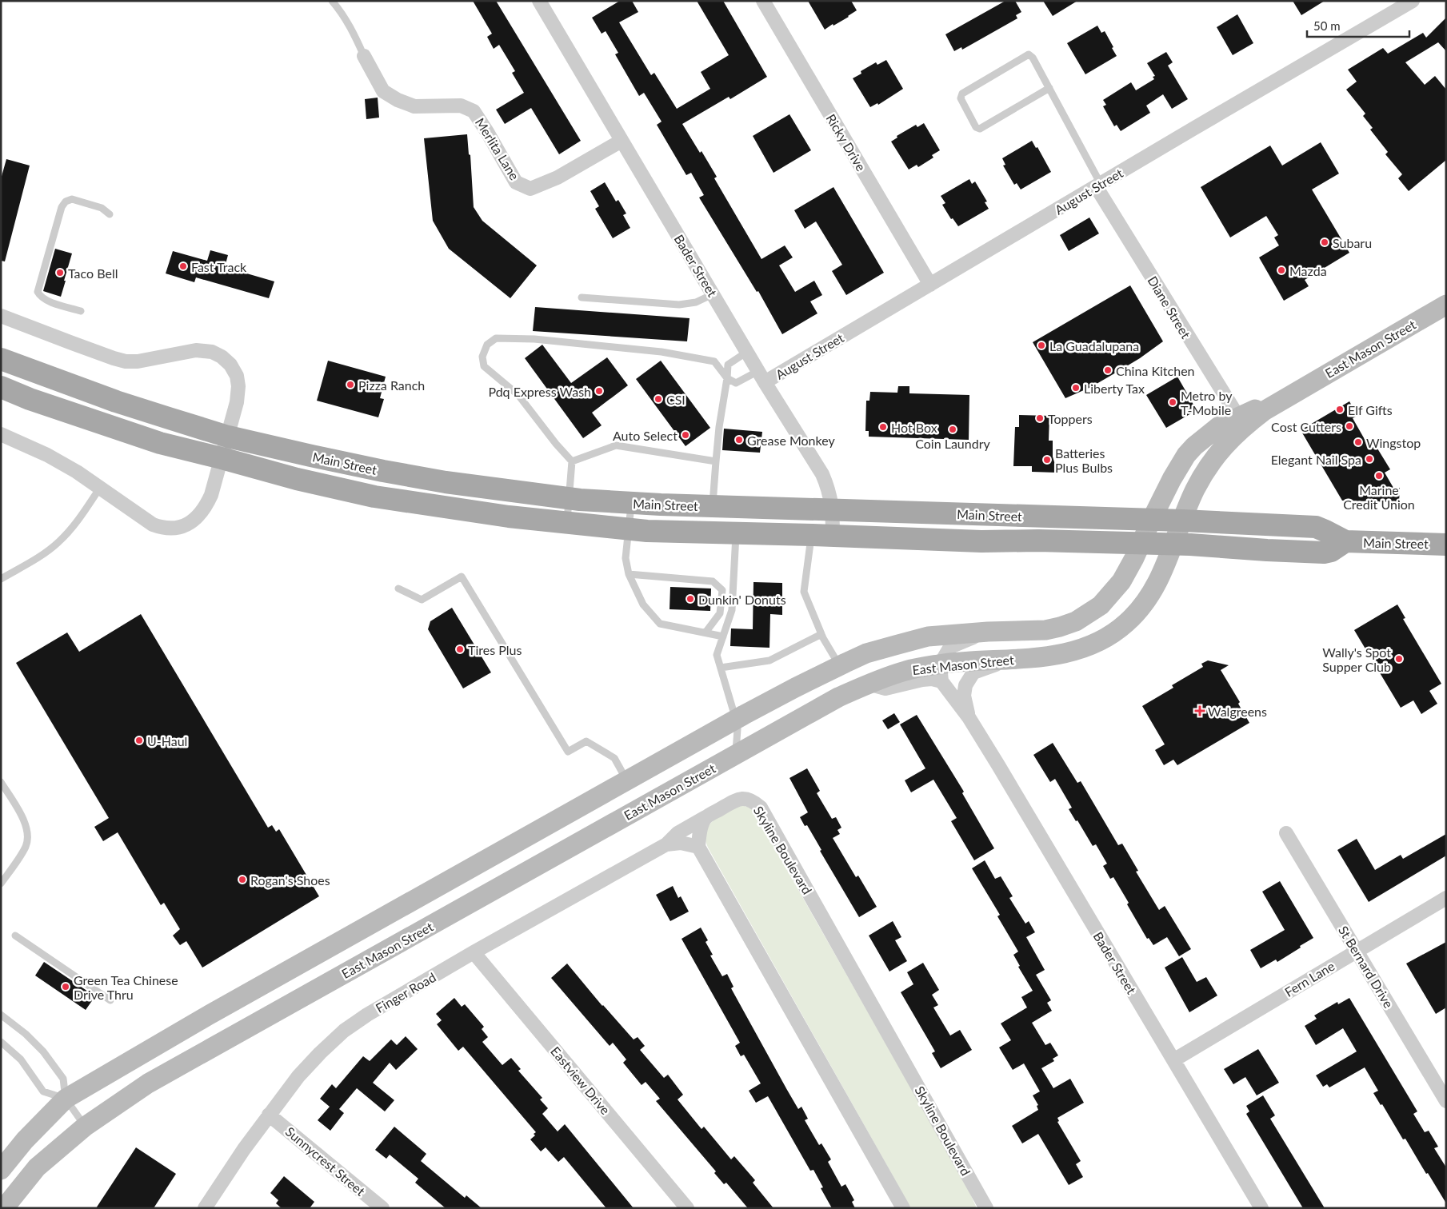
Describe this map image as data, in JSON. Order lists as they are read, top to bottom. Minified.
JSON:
{"streets":{"main road":["East Mason Street","Main Street"],"street":["Ricky Drive","Merlita Lane","August Street","Bader Street","Diane Street","Skyline Boulevard","St Bernard Drive","Fern Lane","Finger Road","Eastview Drive","Sunnycrest Street"]},"crossings":[["Ricky Drive","August Street"],["Merlita Lane","Bader Street"],["August Street","Bader Street"],["August Street","Diane Street"],["Bader Street","East Mason Street"],["Bader Street","Main Street"],["Bader Street","Fern Lane"],["Diane Street","East Mason Street"],["East Mason Street","Main Street"],["Skyline Boulevard","Finger Road"],["St Bernard Drive","Fern Lane"],["Finger Road","Eastview Drive"],["Finger Road","Sunnycrest Street"]],"places":{"other":["Subaru","Fast Track","Mazda","Taco Bell","La Guadalupana","China Kitchen","Pizza Ranch","Liberty Tax","Pdq Express Wash","CSI","Metro by T-Mobile","Elf Gifts","Toppers","Cost Cutters","Hot Box","Coin Laundry","Auto Select","Grease Monkey","Wingstop","Elegant Nail Spa","Batteries Plus Bulbs","Marine Credit Union","Dunkin' Donuts","Tires Plus","Wally's Spot Supper Club","U-Haul","Rogan's Shoes","Green Tea Chinese Drive Thru"],"health":["Walgreens"]},"scale_bar":"50 m"}
